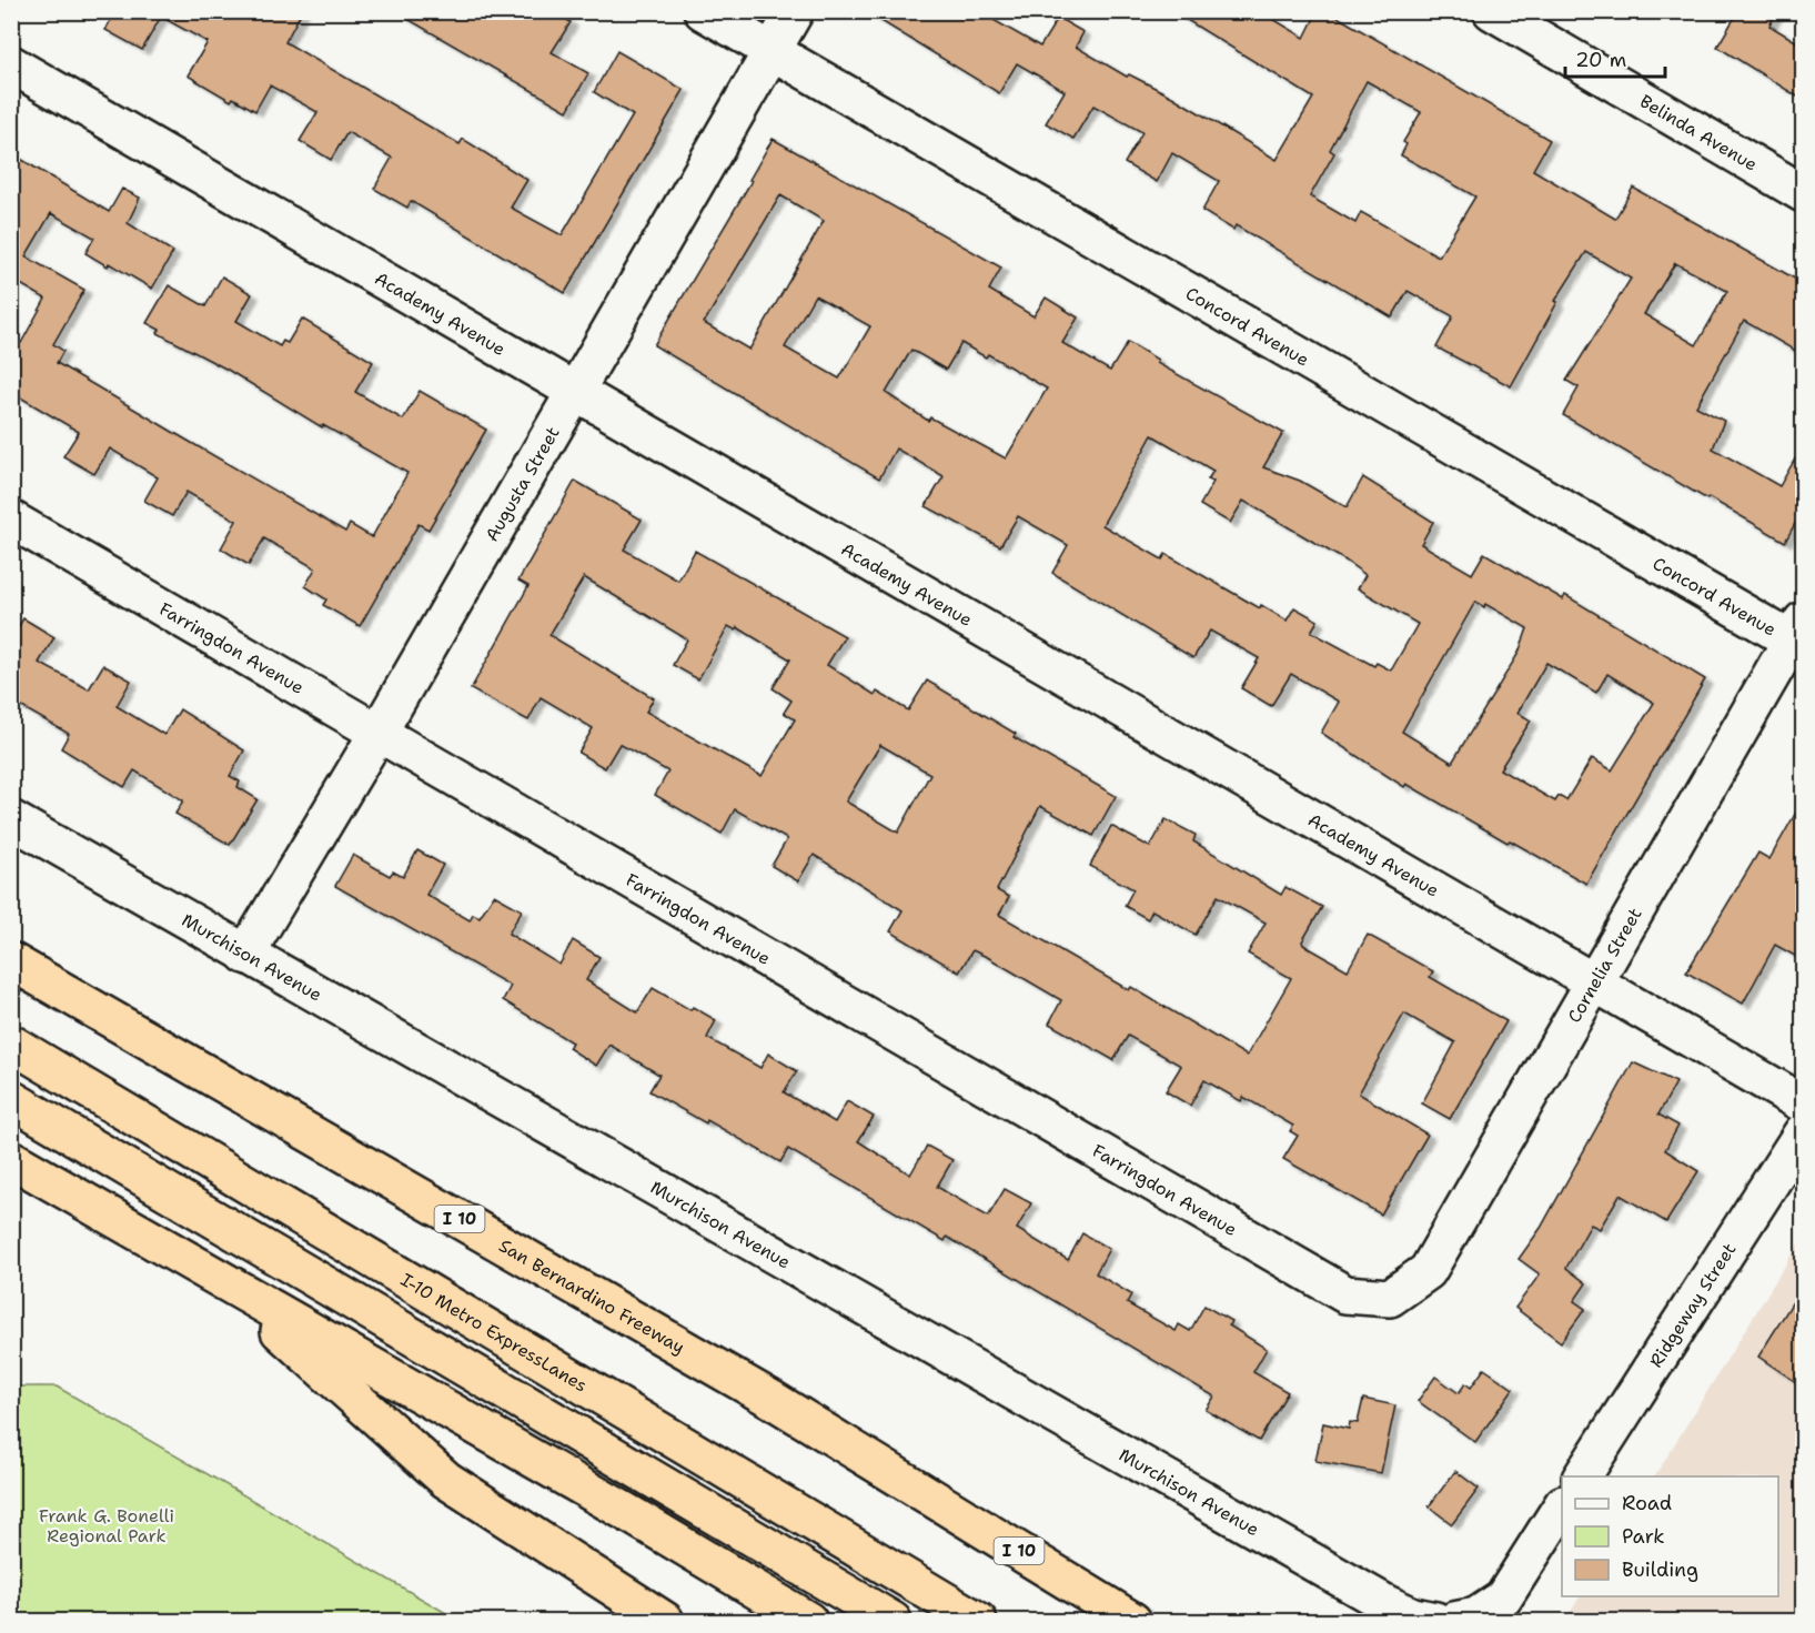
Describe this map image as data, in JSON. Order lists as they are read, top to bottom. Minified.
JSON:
{"streets":{"highway":["I 10","San Bernardino Freeway","I-10 Metro ExpressLanes"],"street":["Belinda Avenue","Academy Avenue","Concord Avenue","Augusta Street","Farringdon Avenue","Murchison Avenue","Cornelia Street","Ridgeway Street"]},"crossings":[["Academy Avenue","Augusta Street"],["Academy Avenue","Cornelia Street"],["Concord Avenue","Augusta Street"],["Concord Avenue","Cornelia Street"],["Augusta Street","Farringdon Avenue"],["Augusta Street","Murchison Avenue"],["Farringdon Avenue","Cornelia Street"]],"parks":["Frank G. Bonelli Regional Park"],"legend":["Road","Park","Building"],"scale_bar":"20 m"}
